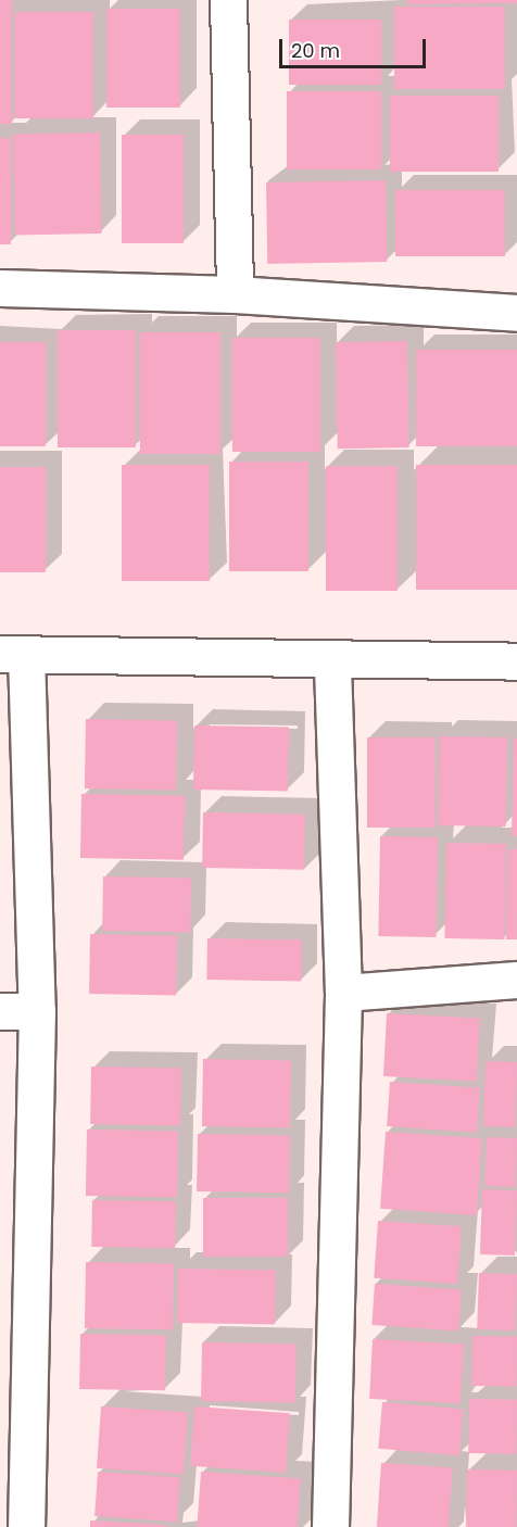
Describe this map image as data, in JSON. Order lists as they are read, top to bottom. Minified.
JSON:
{"scale_bar":"20 m"}
